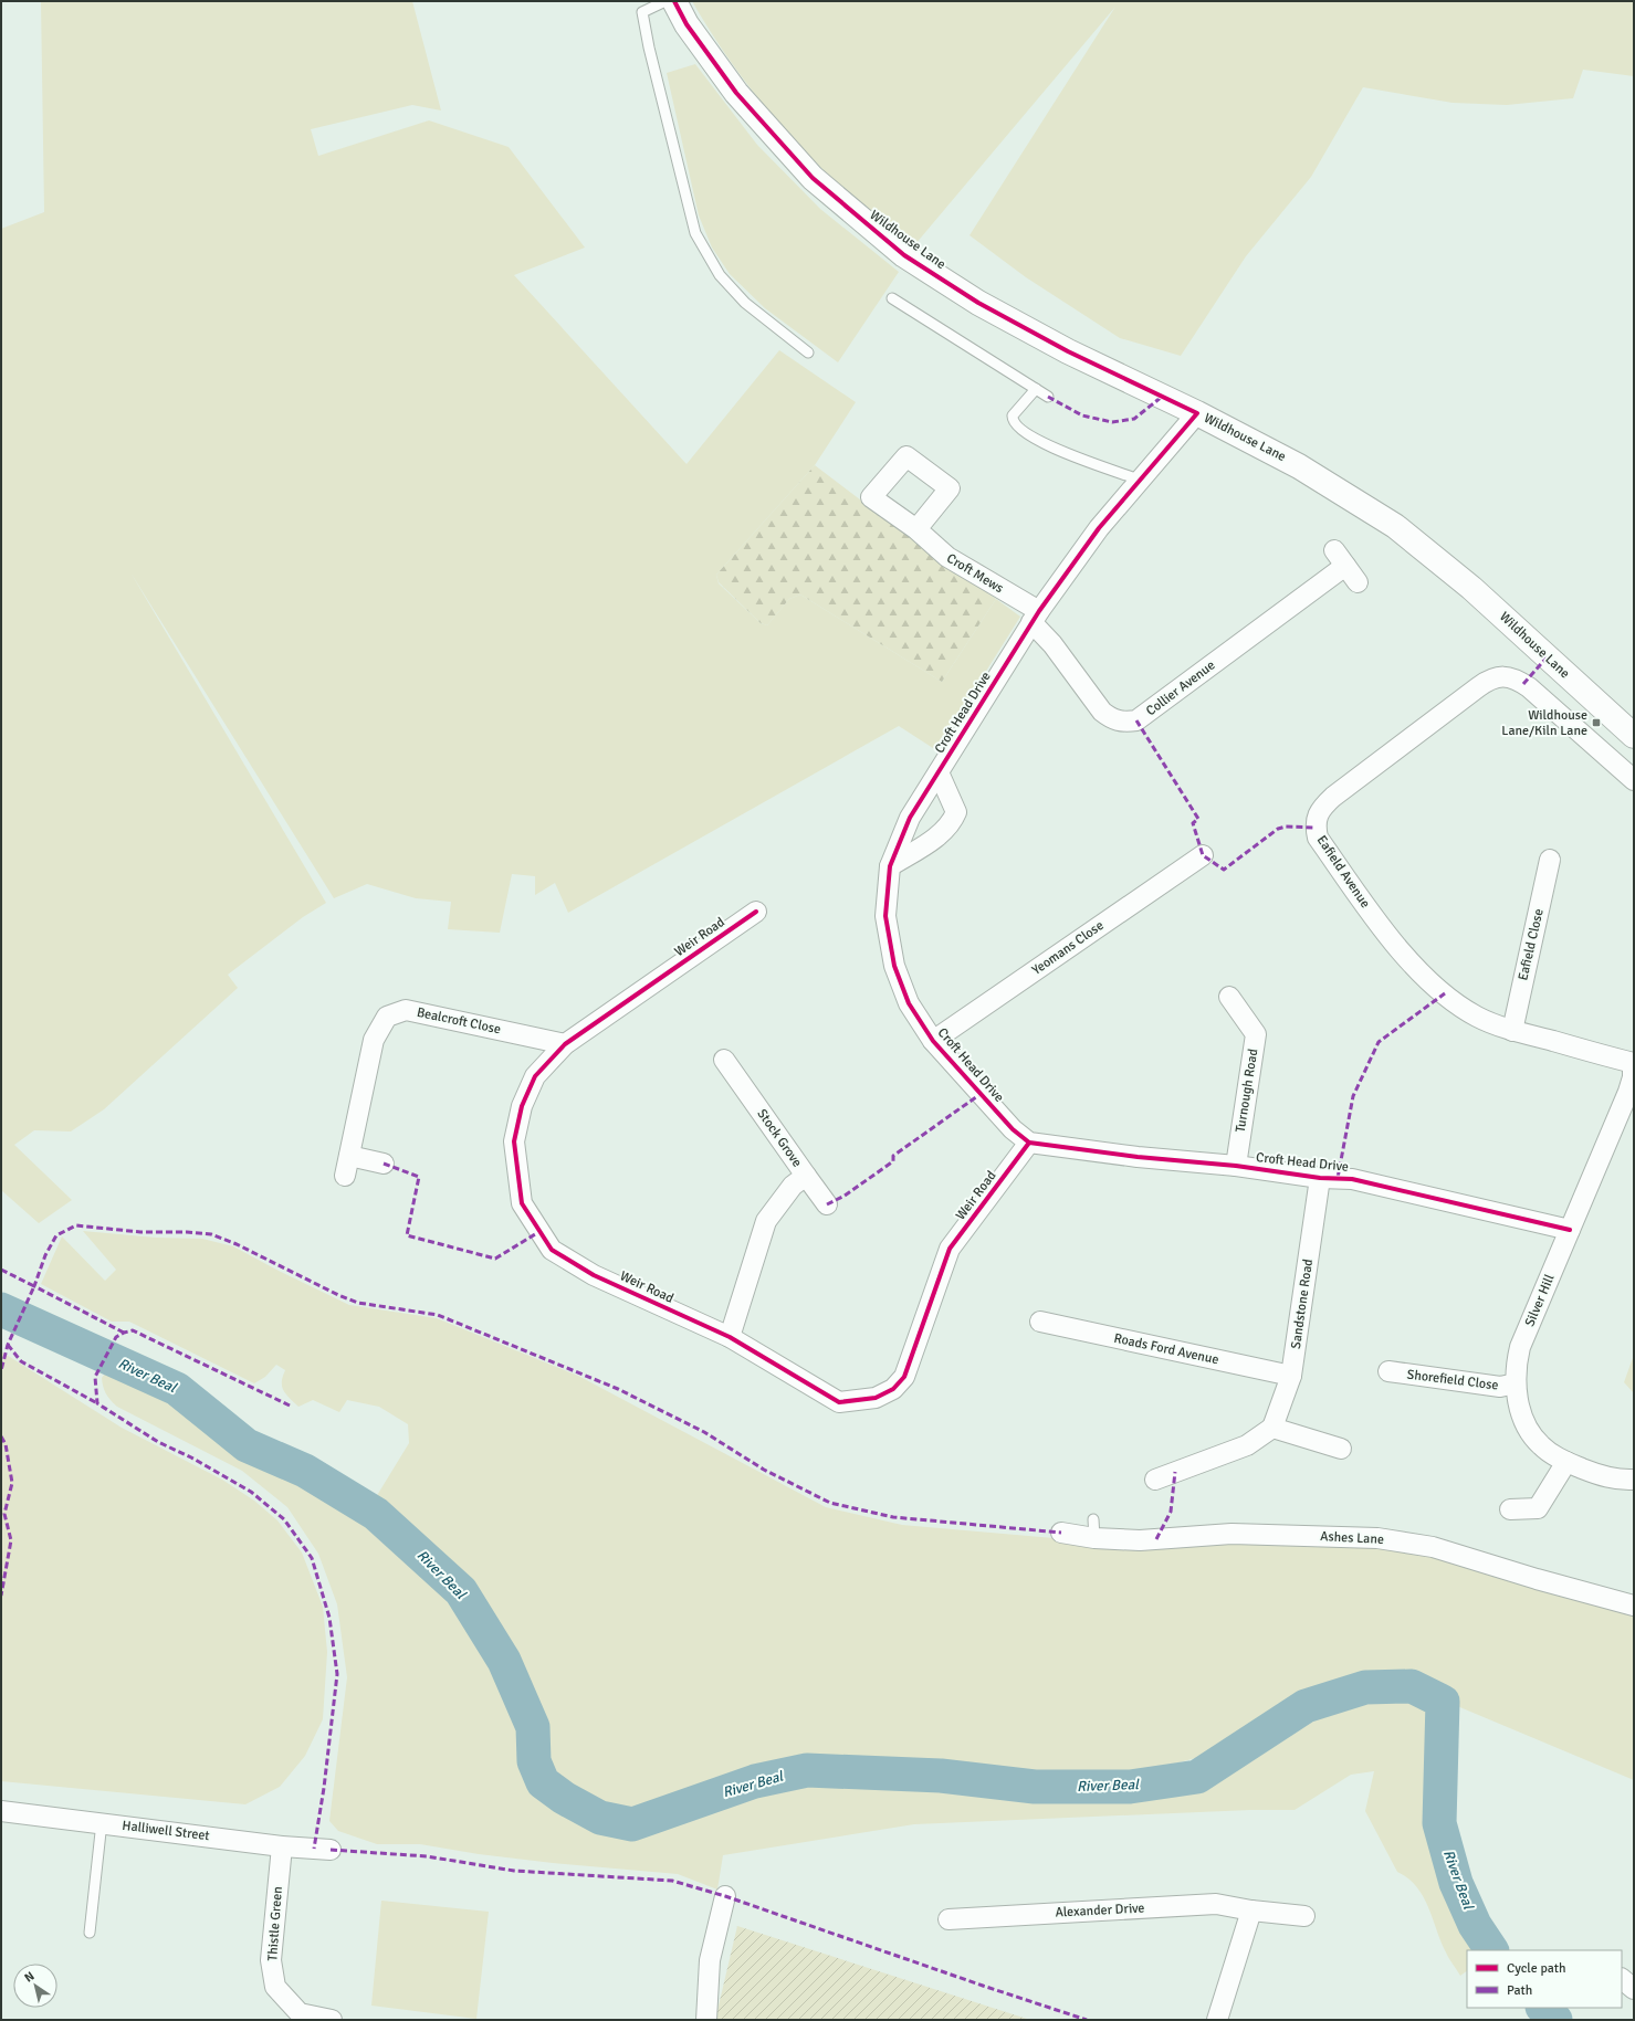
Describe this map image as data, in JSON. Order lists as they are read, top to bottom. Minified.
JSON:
{"streets":{"main road":["Wildhouse Lane"],"street":["Croft Mews","Collier Avenue","Croft Head Drive","Eafield Avenue","Weir Road","Eafield Close","Yeomans Close","Bealcroft Close","Turnough Road","Stock Grove","Silver Hill","Sandstone Road","Roads Ford Avenue","Shorefield Close","Ashes Lane","Halliwell Street","Alexander Drive","Thistle Green"]},"crossings":[["Wildhouse Lane","Croft Head Drive"],["Croft Mews","Collier Avenue"],["Croft Mews","Croft Head Drive"],["Collier Avenue","Croft Head Drive"],["Croft Head Drive","Weir Road"],["Croft Head Drive","Yeomans Close"],["Croft Head Drive","Turnough Road"],["Croft Head Drive","Silver Hill"],["Croft Head Drive","Sandstone Road"],["Eafield Avenue","Eafield Close"],["Eafield Avenue","Silver Hill"],["Weir Road","Bealcroft Close"],["Weir Road","Stock Grove"],["Silver Hill","Shorefield Close"],["Sandstone Road","Roads Ford Avenue"],["Halliwell Street","Thistle Green"]],"water":["River Beal"],"places":{"transit":["Wildhouse Lane/Kiln Lane"]},"legend":["Cycle path","Path"],"north":"top left"}
